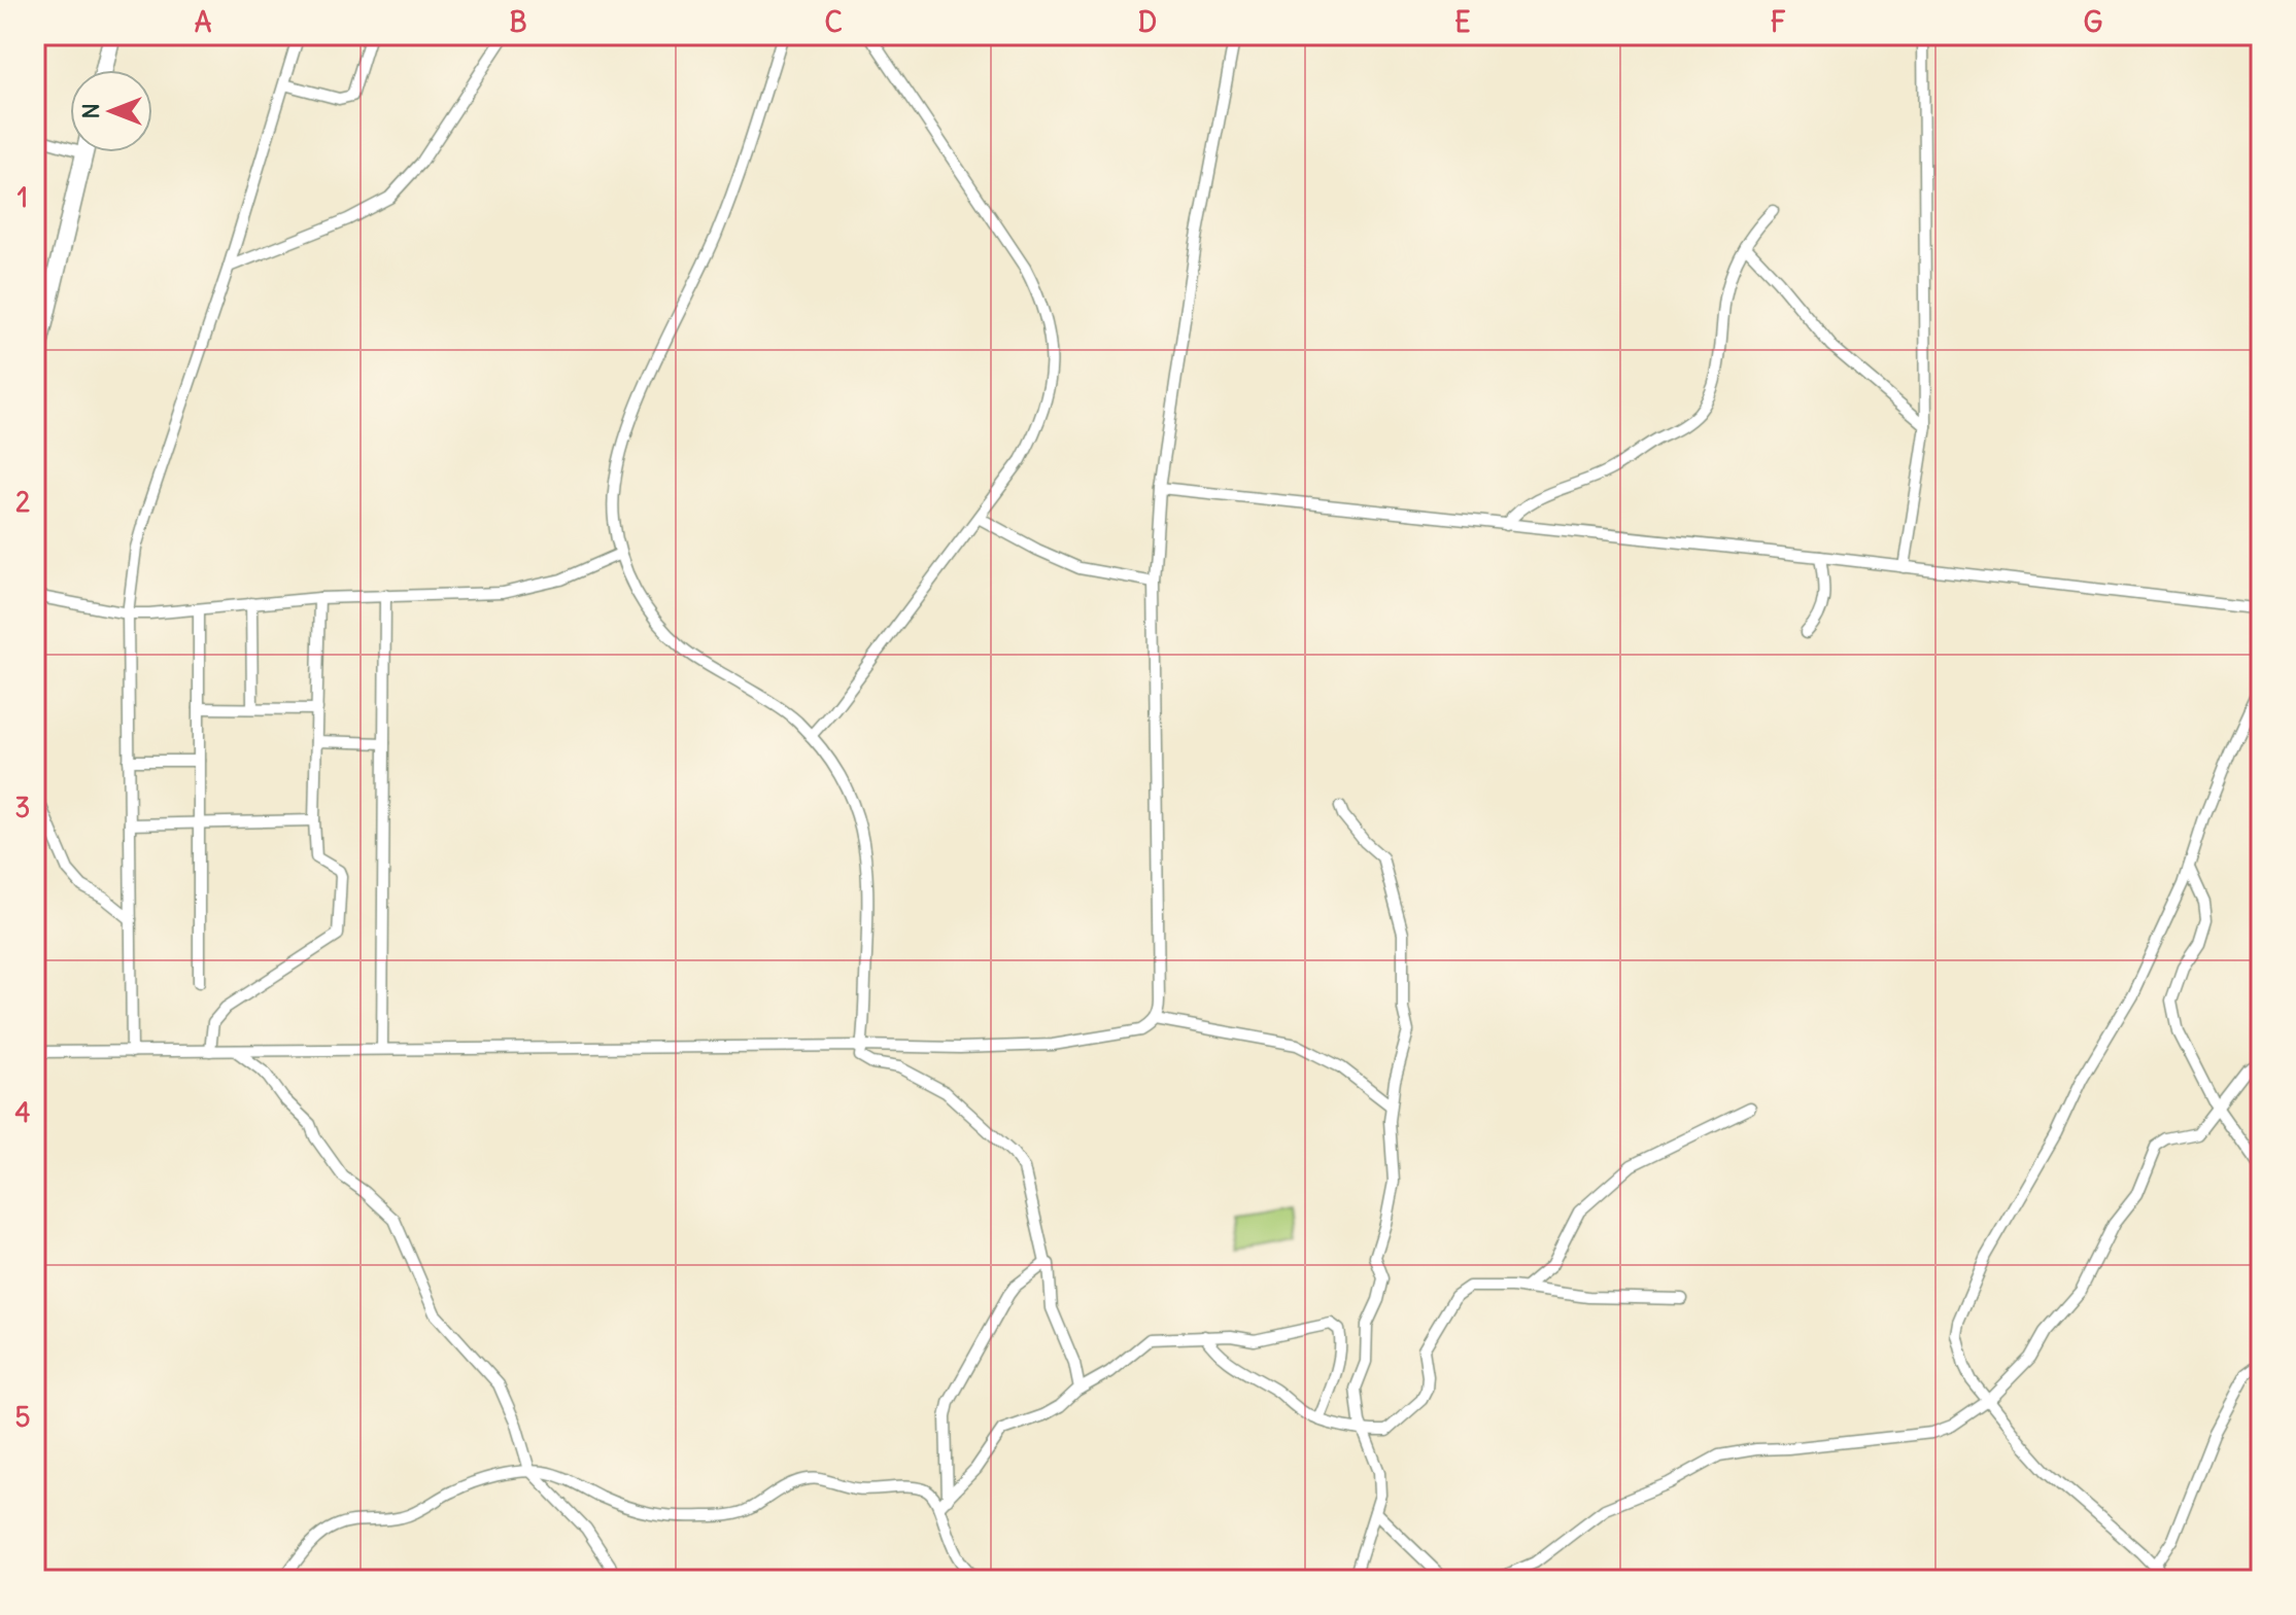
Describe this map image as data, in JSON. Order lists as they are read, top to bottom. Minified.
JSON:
{"north":"left","grid":{"columns":["A","B","C","D","E","F","G"],"rows":["1","2","3","4","5"]}}
